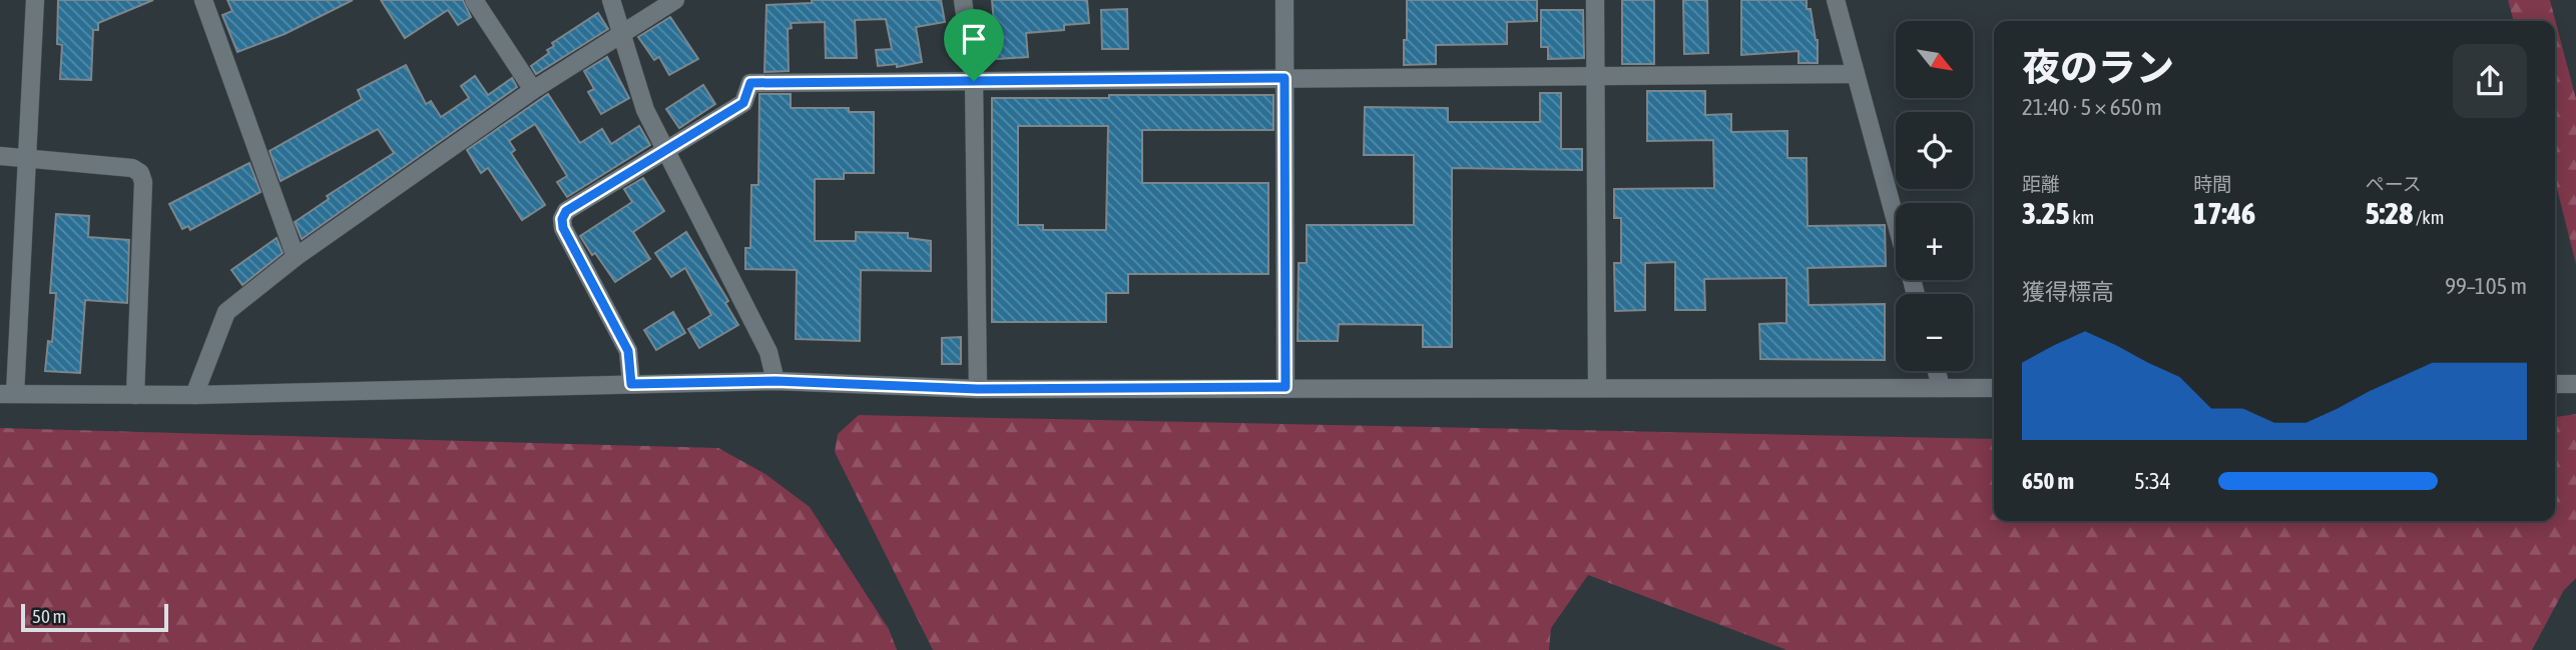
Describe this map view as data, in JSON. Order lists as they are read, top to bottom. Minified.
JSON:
{"scale_bar":"50 m","north":"bottom right","page":{"map_buttons":["+","−"],"heading":["夜のラン","21:40 · 5 × 650 m"],"stats":[["距離","3.25 km"],["時間","17:46"],["ペース","5:28 /km"]],"chart":["獲得標高","99–105 m"],"list":[{"name":"650 m","note":"5:34"}],"scale":"50 m"}}
